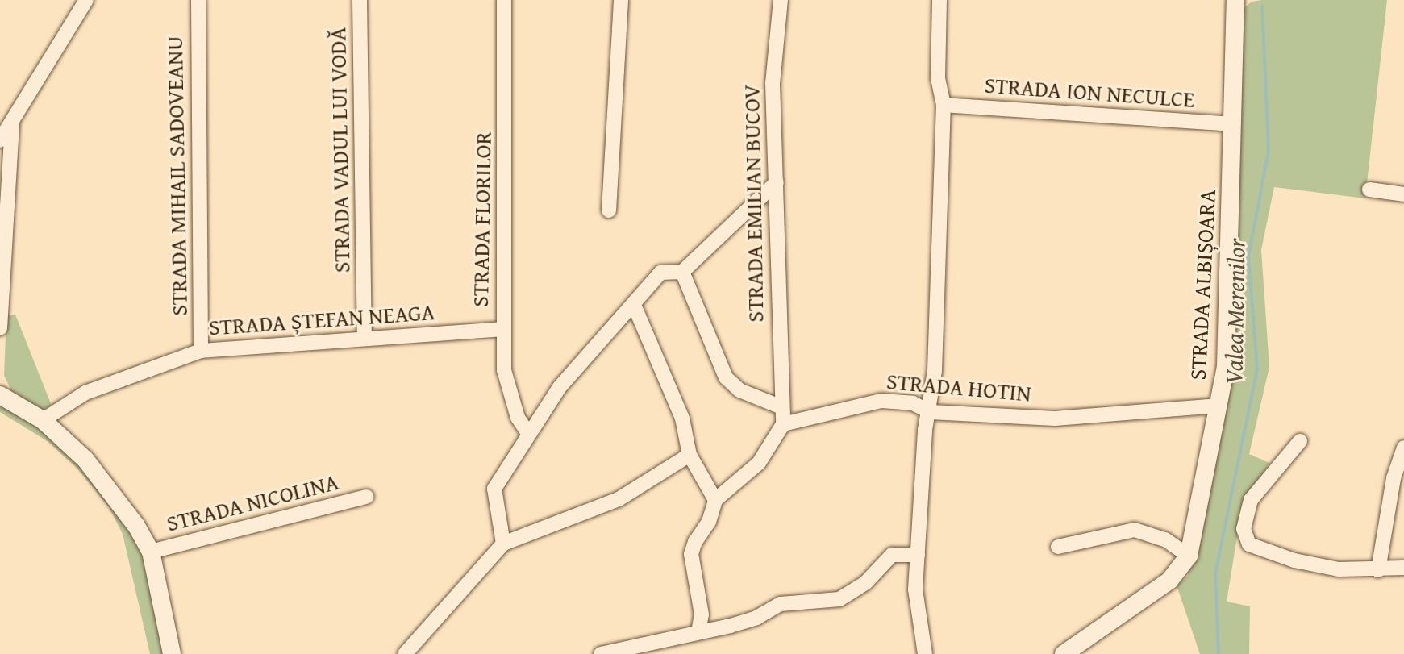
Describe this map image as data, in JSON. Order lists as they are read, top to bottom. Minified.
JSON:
{"streets":{"street":["STRADA ION NECULCE","STRADA VADUL LUI VODĂ","STRADA MIHAIL SADOVEANU","STRADA EMILIAN BUCOV","STRADA FLORILOR","STRADA ALBIȘOARA","STRADA ȘTEFAN NEAGA","STRADA HOTIN","STRADA NICOLINA"]},"crossings":[["STRADA ION NECULCE","STRADA ALBIȘOARA"],["STRADA VADUL LUI VODĂ","STRADA ȘTEFAN NEAGA"],["STRADA MIHAIL SADOVEANU","STRADA ȘTEFAN NEAGA"],["STRADA EMILIAN BUCOV","STRADA HOTIN"],["STRADA FLORILOR","STRADA ȘTEFAN NEAGA"],["STRADA ALBIȘOARA","STRADA HOTIN"]],"water":["Valea Merenilor"]}
